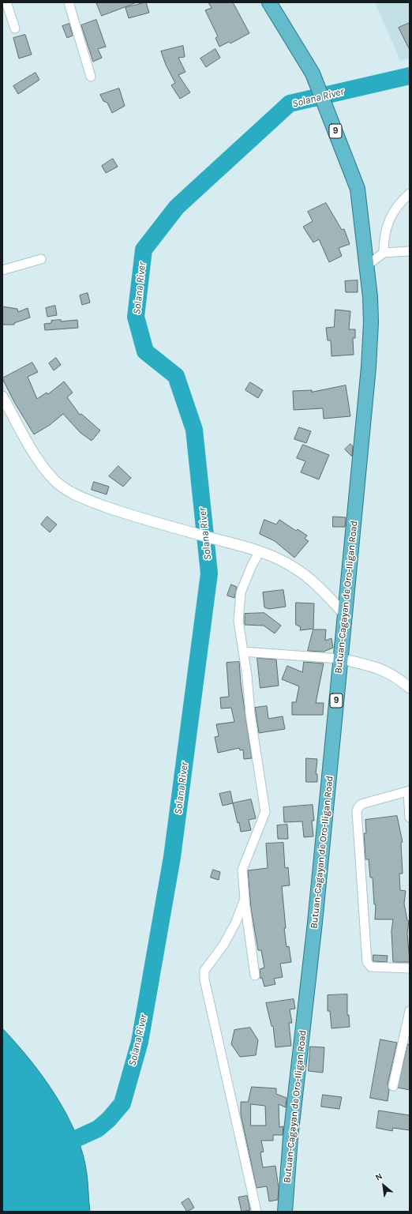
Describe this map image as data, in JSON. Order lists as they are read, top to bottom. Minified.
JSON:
{"streets":{"highway":["9","Butuan-Cagayan de Oro-Iligan Road"]},"water":["Solana River"],"north":"top left"}
